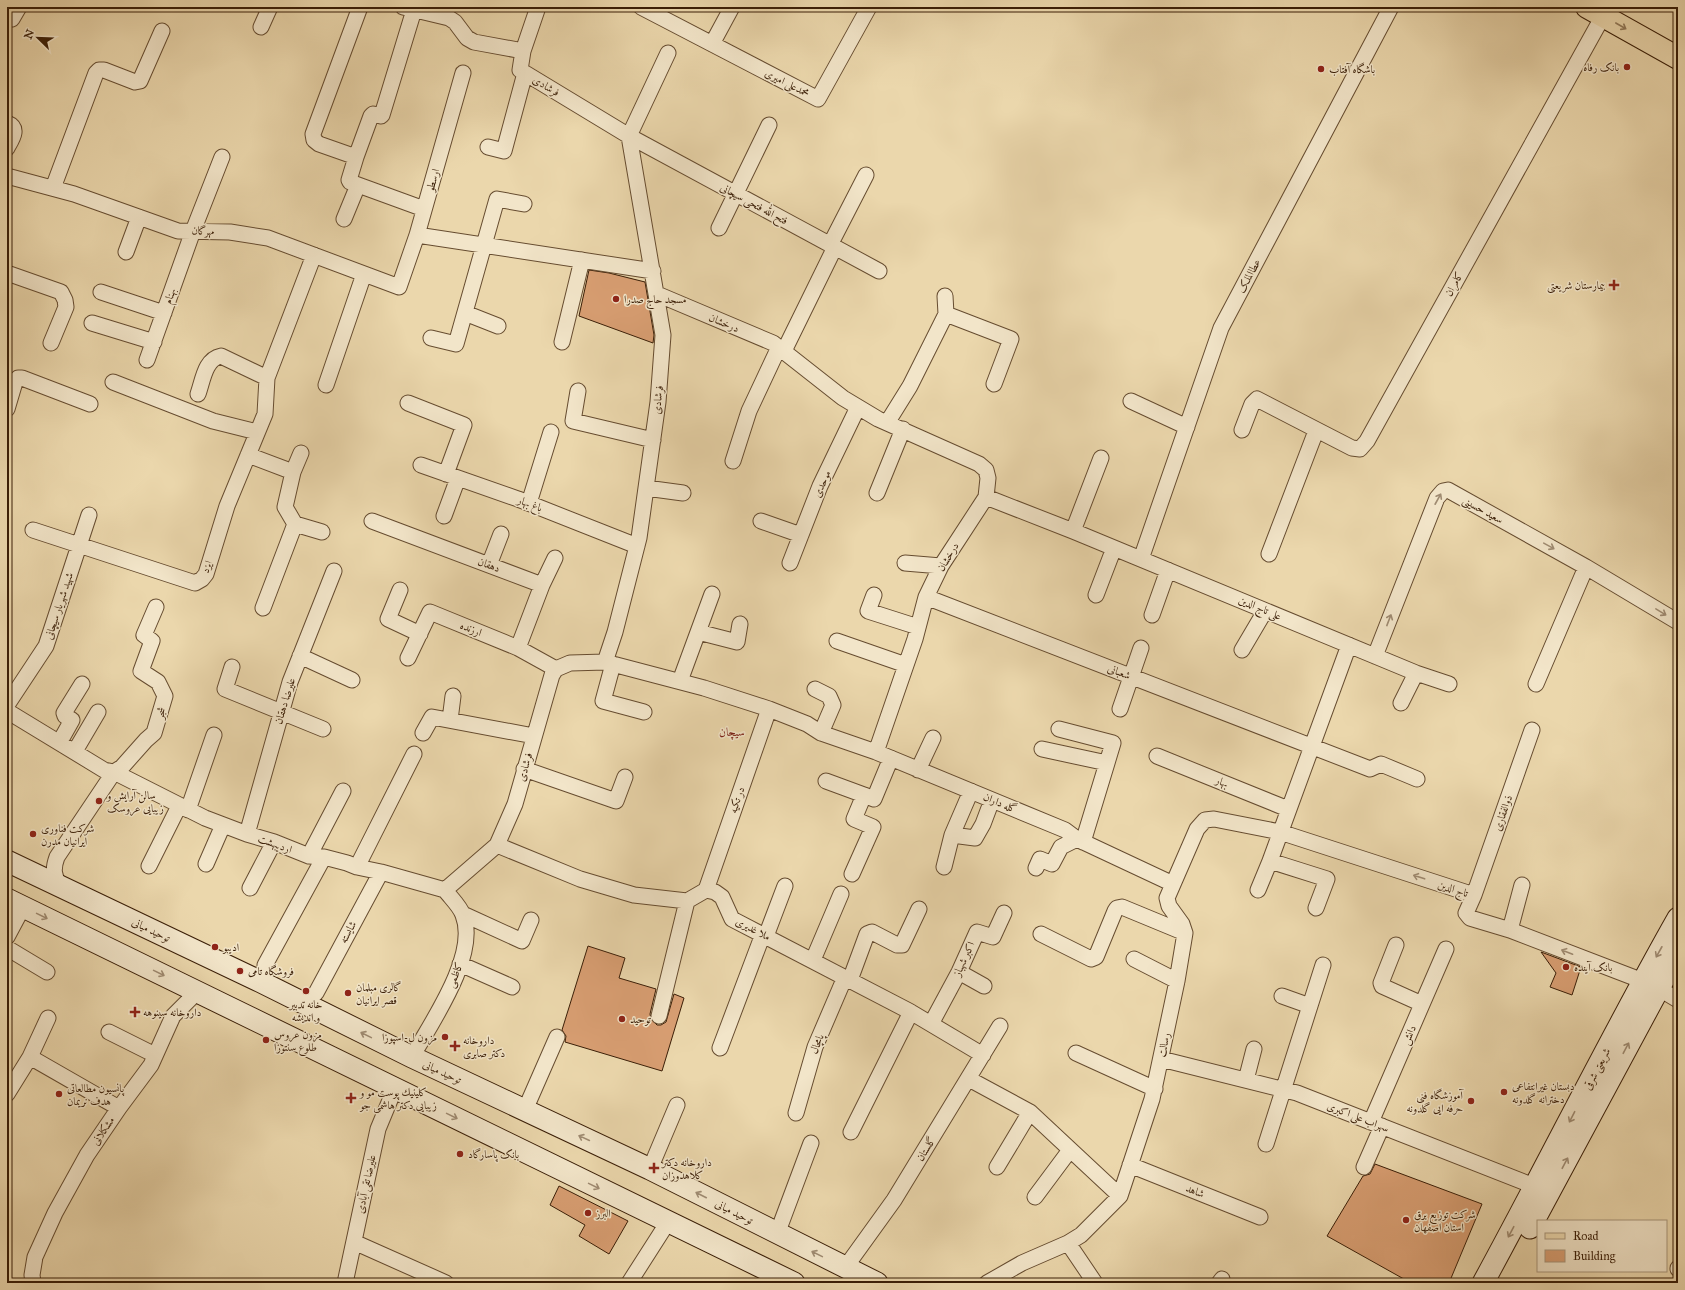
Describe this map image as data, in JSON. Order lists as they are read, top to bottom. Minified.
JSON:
{"streets":{"main road":["توحید میانی","شریعتی شرقی"],"street":["محمدعلی امیری","فرشادی","ارسطو","فتح الله فتحی سیچانی","مهرگان","عطاالملک","کامران","بهنام","درخشان","موحدی","باغ بهار","سعید حسینی","دهقان","ایزد","شهید شهریار سیچانی","علی تاج الدین","ارزنده","شعبانی","علیرضا دهقان","شجر","بهار","در تکیه","گله داران","ذوالفقاری","اردیبهشت","تاج الدین","ملا غدیری","شایسته","اکبر شهباز","کاظمی","دانش","پامچال","رسالت","سهراب علی اکبری","مشکلانی","گلستان","علیرضا تقی آبادی","شاهد"]},"crossings":[["فرشادی","فتح الله فتحی سیچانی"],["فرشادی","درخشان"],["فرشادی","باغ بهار"],["فرشادی","ارزنده"],["فرشادی","اردیبهشت"],["فرشادی","کاظمی"],["ارسطو","مهرگان"],["مهرگان","بهنام"],["مهرگان","ایزد"],["عطاالملک","علی تاج الدین"],["درخشان","موحدی"],["درخشان","علی تاج الدین"],["درخشان","شعبانی"],["درخشان","گله داران"],["سعید حسینی","علی تاج الدین"],["ایزد","شهید شهریار سیچانی"],["شهید شهریار سیچانی","اردیبهشت"],["علیرضا دهقان","اردیبهشت"],["شجر","اردیبهشت"],["در تکیه","گله داران"],["در تکیه","ملا غدیری"],["ذوالفقاری","تاج الدین"],["اردیبهشت","شایسته"],["اردیبهشت","کاظمی"],["تاج الدین","شریعتی شرقی"],["ملا غدیری","اکبر شهباز"],["ملا غدیری","پامچال"],["ملا غدیری","گلستان"],["توحید میانی","کاظمی"],["توحید میانی","گلستان"],["دانش","سهراب علی اکبری"],["رسالت","سهراب علی اکبری"],["رسالت","شاهد"],["شریعتی شرقی","سهراب علی اکبری"]],"one_way":["تاج الدین"],"districts":["سیچان"],"places":{"other":["بانک رفاه","باشگاه آفتاب","مسجد حاج صدرا","سالن آرایش و زیبایی عروسک","شرکت فناوری ایرانیان مدرن","ادیبو","بانک آینده","فروشگاه تامی","خانه تدبیر و اندیشه","گالری مبلمان قصر ایرانیان","توحید","مزون ل-اسپوزا","مزون عروس طلوع سنتوزا","دبستان غیرانتفاعی دخترانه گلدونه","پانسیون مطالعاتی هدف نریمان","آموزشگاه فنی حرفه ایی گلدونه","بانک پاسارگاد","البرز","شرکت توزیع برق استان اصفهان"],"health":["بیمارستان شریعتی","داروخانه سینوهه","داروخانه دکتر صابری","كلينيك پوست مو و زيبايى دکتر هاشمی جو","داروخانه دکتر کلاهدوزان"]},"legend":["Road","Building"],"north":"top left"}
